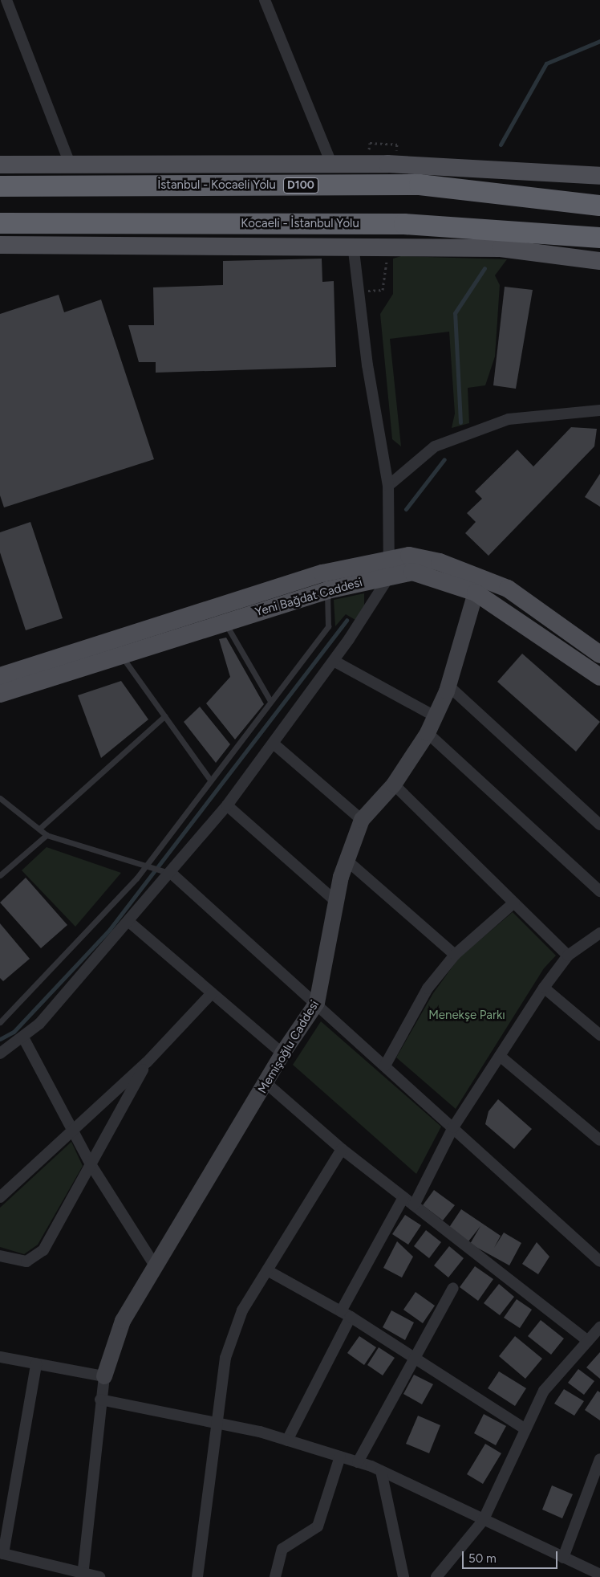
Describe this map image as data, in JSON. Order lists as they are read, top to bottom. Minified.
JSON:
{"streets":{"highway":["İstanbul - Kocaeli Yolu","D100","Kocaeli - İstanbul Yolu"],"main road":["Yeni Bağdat Caddesi"],"street":["Memişoğlu Caddesi"]},"crossings":[["Yeni Bağdat Caddesi","Memişoğlu Caddesi"]],"parks":["Menekşe Parkı"],"scale_bar":"50 m"}
